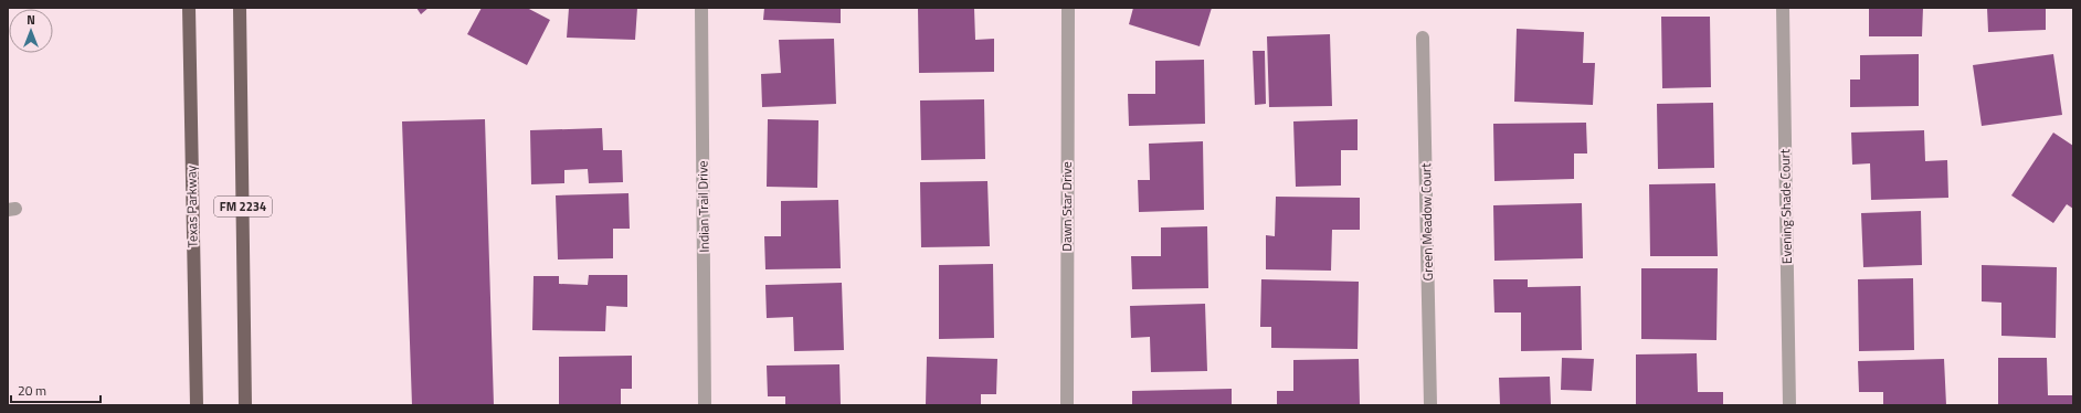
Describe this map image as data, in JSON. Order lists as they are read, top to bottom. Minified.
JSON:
{"streets":{"main road":["Texas Parkway","FM 2234"],"street":["Indian Trail Drive","Dawn Star Drive","Evening Shade Court","Green Meadow Court"]},"scale_bar":"20 m","north":"top"}
